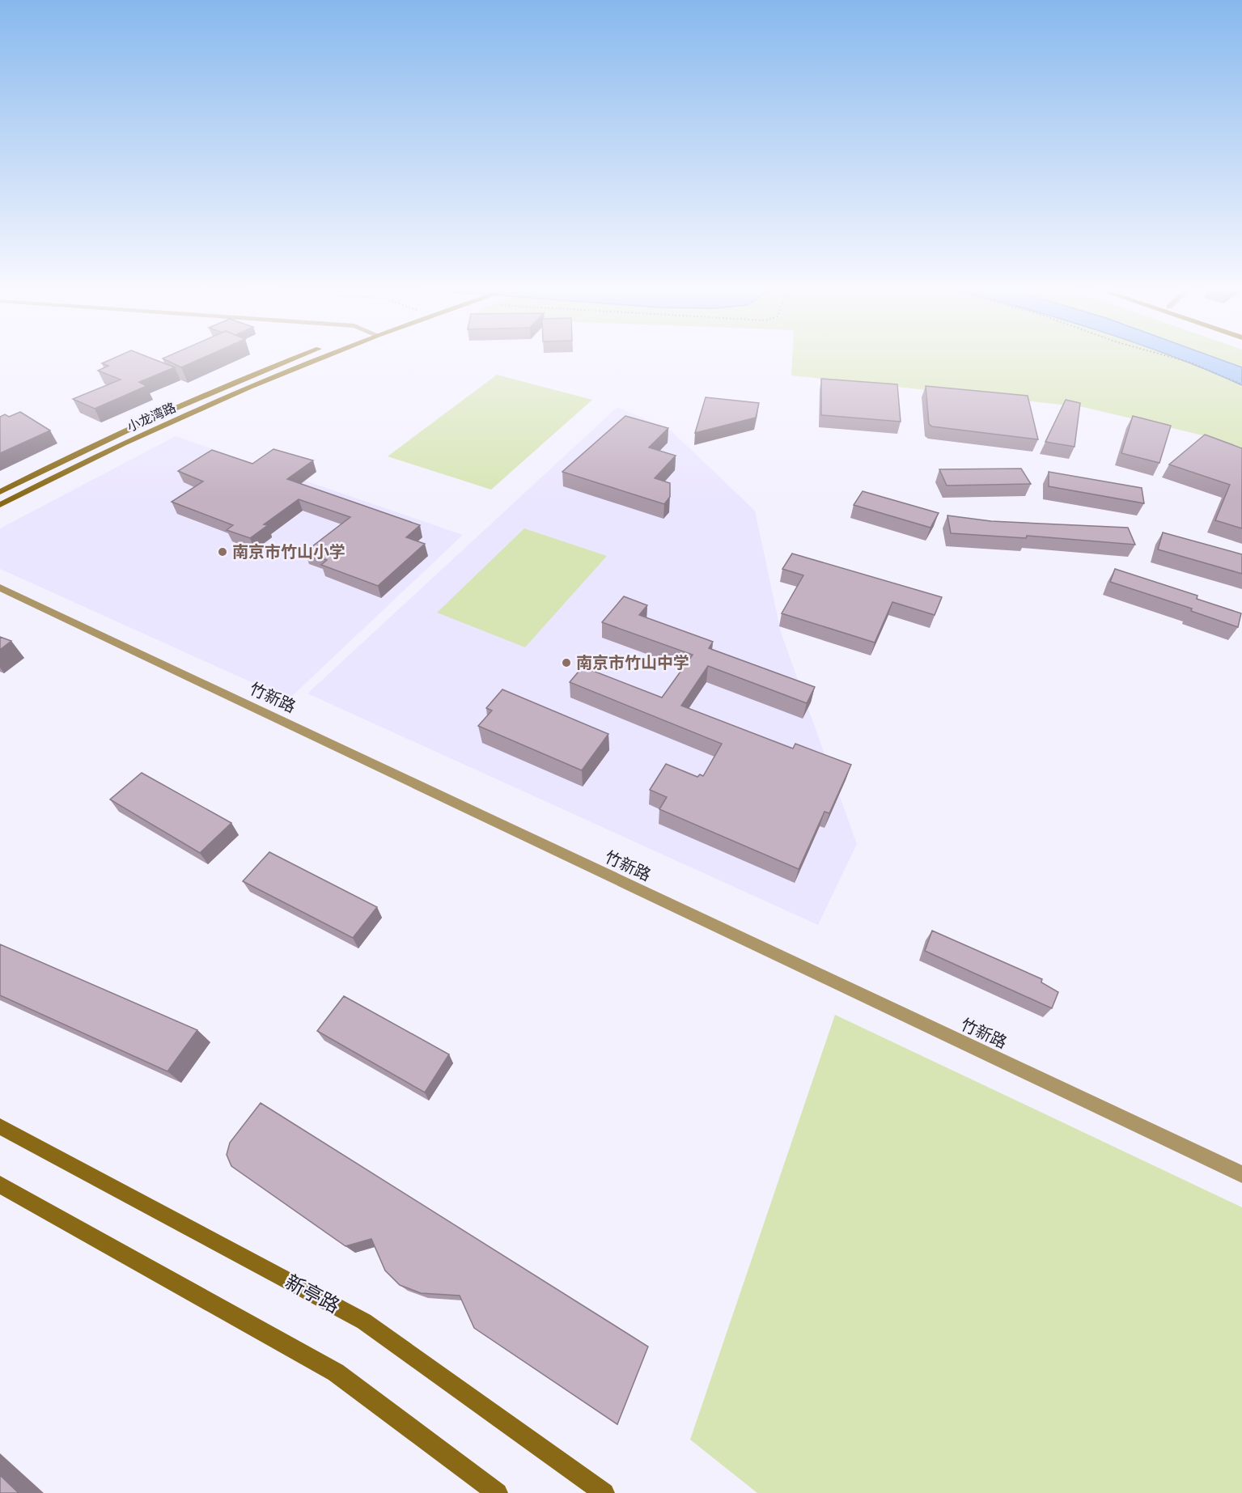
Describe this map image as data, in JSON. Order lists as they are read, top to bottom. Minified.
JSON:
{"streets":{"main road":["小龙湾路","新亭路"],"street":["竹新路"]},"places":["南京市竹山小学","南京市竹山中学"]}
